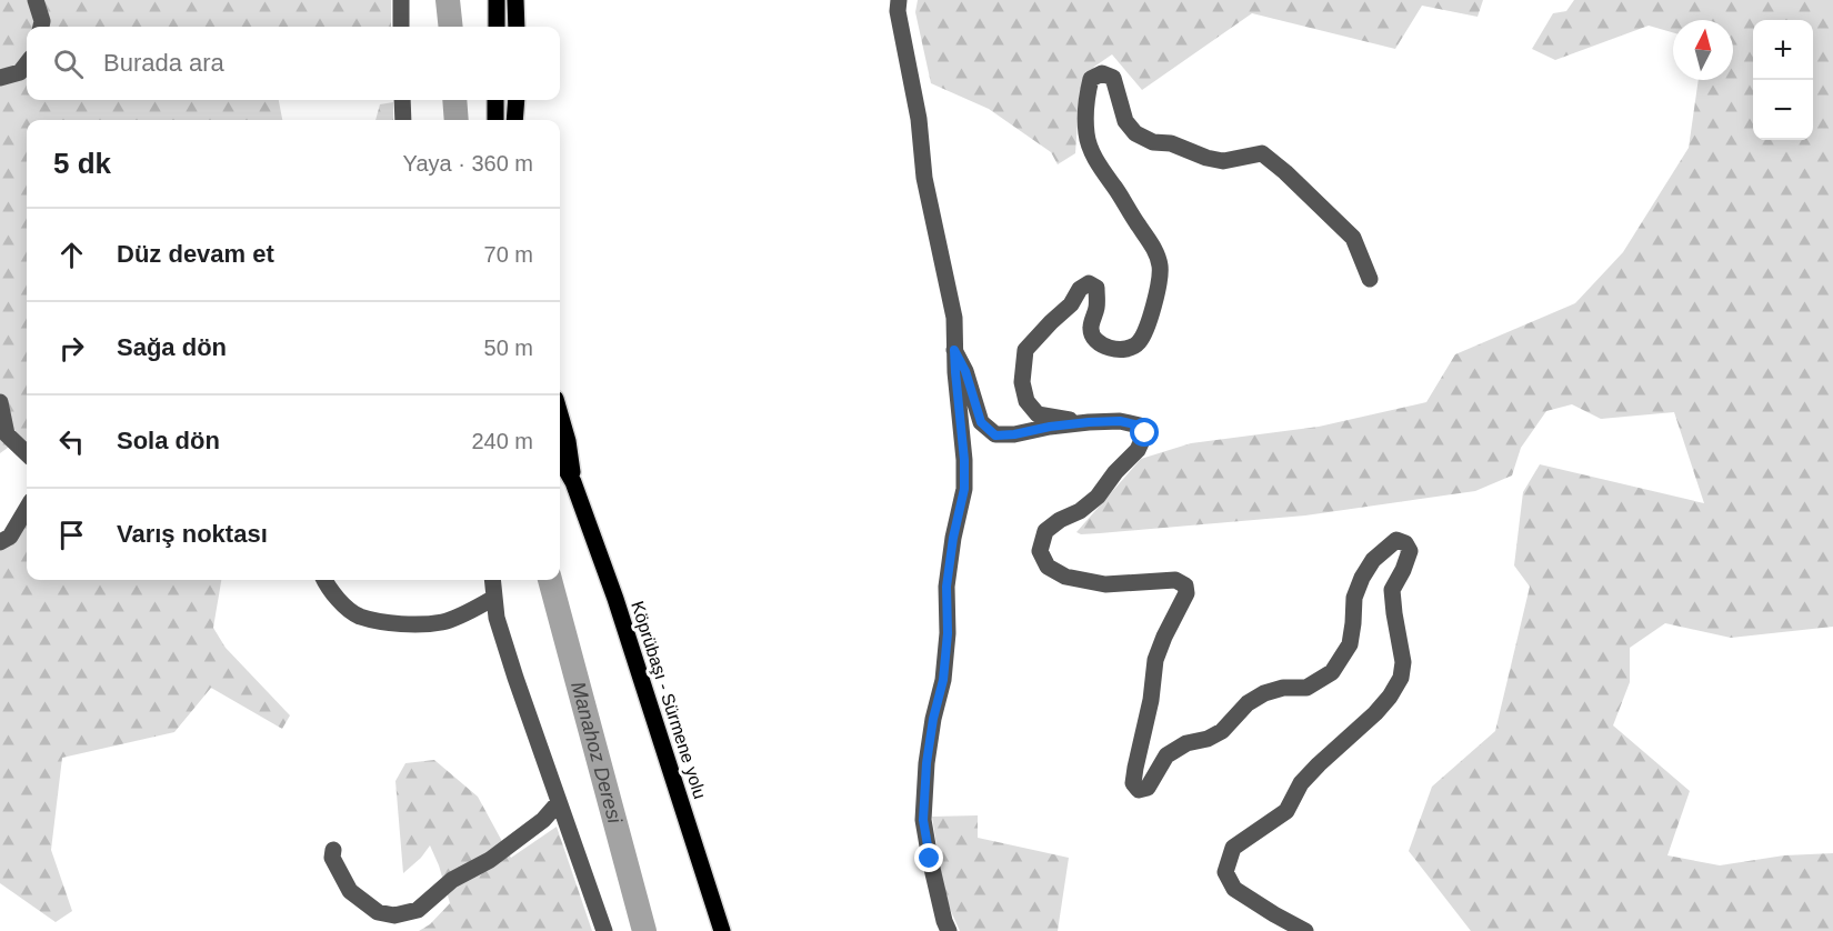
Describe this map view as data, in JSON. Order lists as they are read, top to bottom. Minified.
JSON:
{"streets":{"main road":["Köprübaşı - Sürmene yolu"]},"water":["Manahoz Deresi"],"north":"top","page":{"map_buttons":["+","−"],"search":"Burada ara","heading":["5 dk","Yaya · 360 m"],"list":[["Düz devam et","70 m"],["Sağa dön","50 m"],["Sola dön","240 m"],"Varış noktası"]}}
